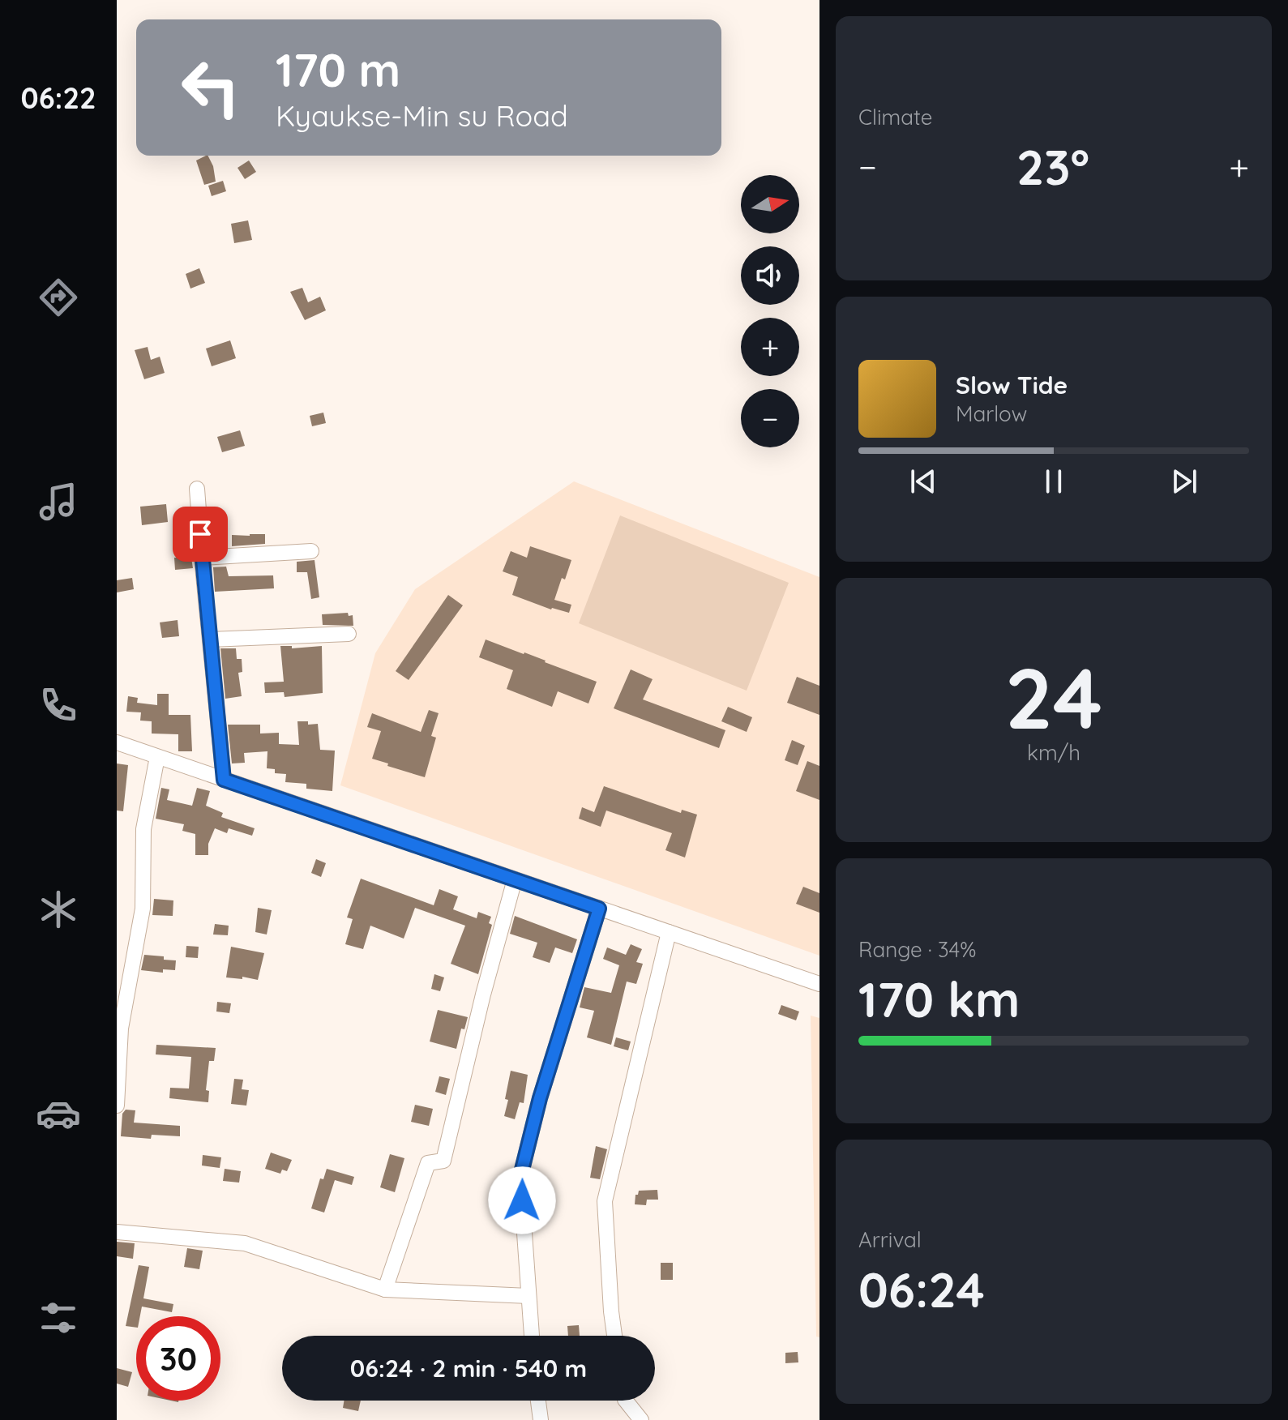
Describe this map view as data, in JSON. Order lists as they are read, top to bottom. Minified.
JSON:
{"north":"right","page":{"tabs":"06:22","tile":["Climate",["24","km/h"],["Range · 34%","170 km"],["Arrival","06:24"]],"turn":["170 m","Kyaukse-Min su Road"],"heat":["−","23°","+"],"map_buttons":["+","−"],"song":["Slow Tide","Marlow"],"limit":"30","trip":"06:24 · 2 min · 540 m"}}
